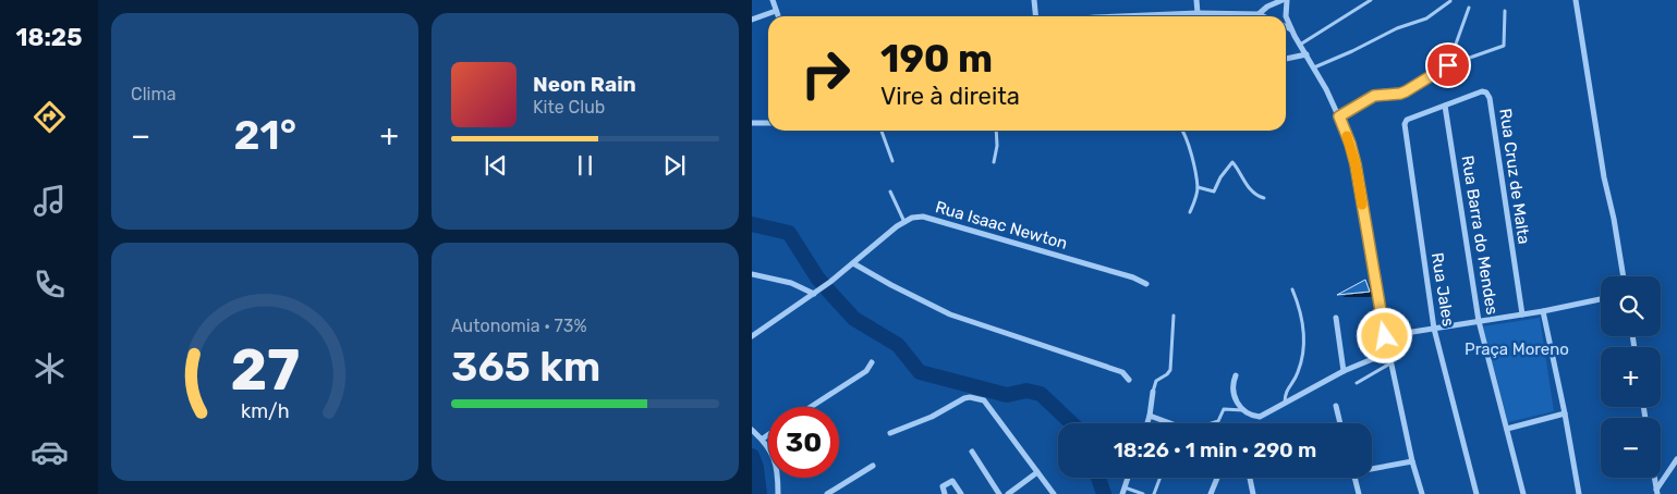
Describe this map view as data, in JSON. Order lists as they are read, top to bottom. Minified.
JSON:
{"streets":{"street":["Rua Cruz de Malta","Rua Isaac Newton","Rua Barra do Mendes","Rua Jales"]},"crossings":[["Rua Cruz de Malta","Rua Barra do Mendes"],["Rua Cruz de Malta","Rua Jales"]],"parks":["Praça Moreno"],"page":{"tabs":"18:25","tile":["Clima",["Autonomia · 73%","365 km"]],"turn":["190 m","Vire à direita"],"song":["Neon Rain","Kite Club"],"heat":["−","21°","+"],"map_buttons":["+","−"],"limit":"30","trip":"18:26 · 1 min · 290 m","gauge":["27","km/h"]}}
